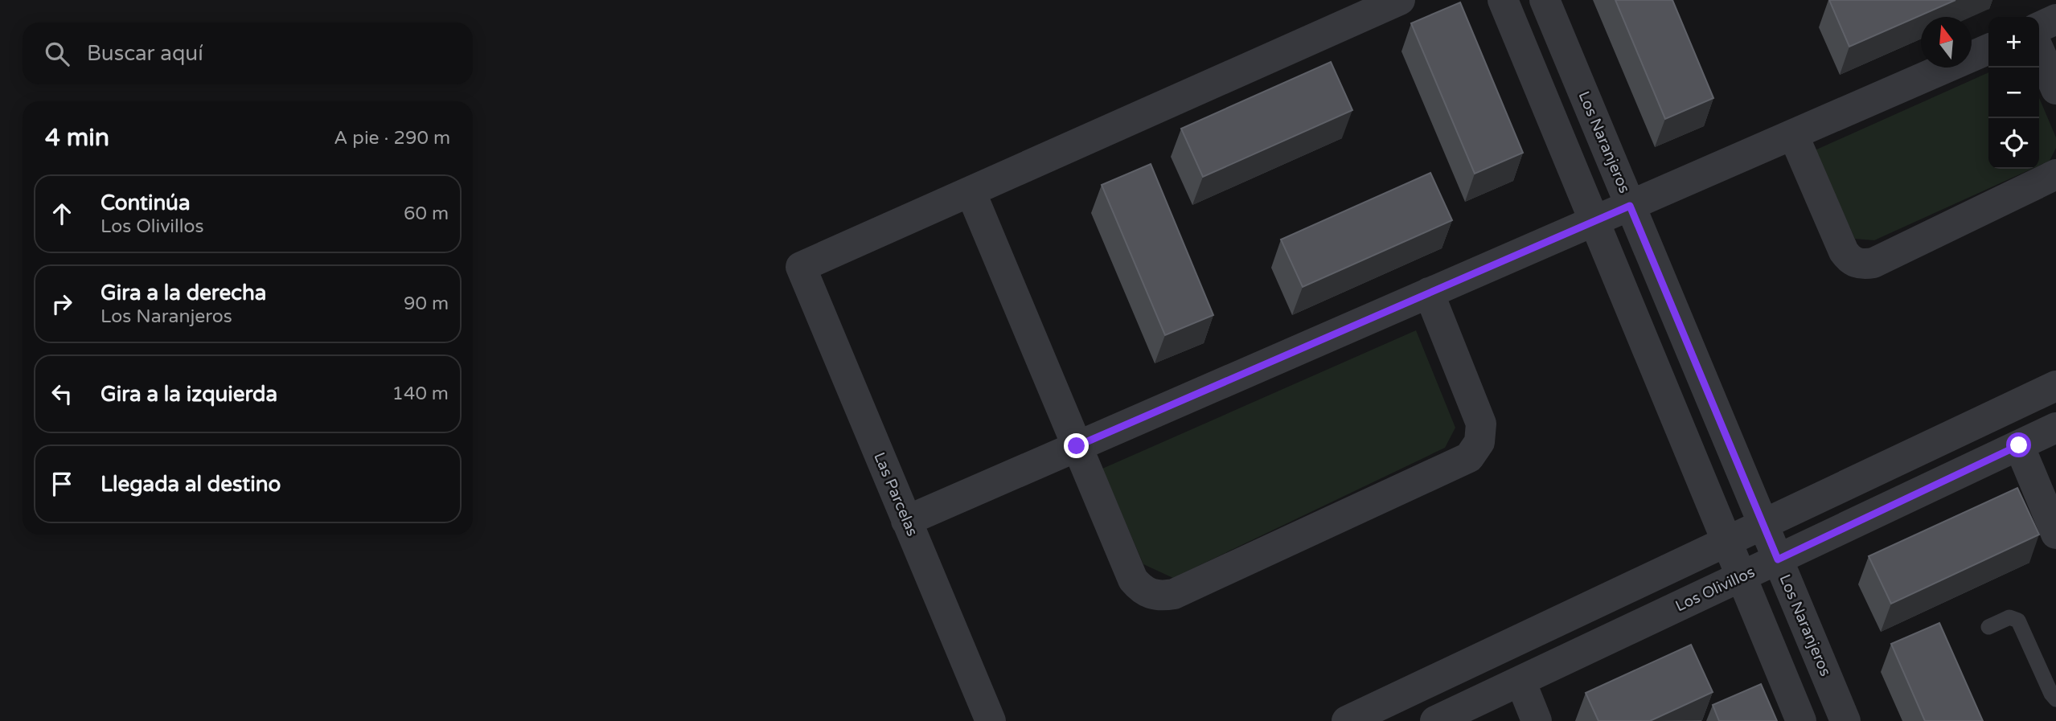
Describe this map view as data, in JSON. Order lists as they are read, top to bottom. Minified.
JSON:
{"streets":{"street":["Los Naranjeros","Las Parcelas","Los Olivillos"]},"crossings":[["Los Naranjeros","Los Olivillos"]],"north":"top","page":{"map_buttons":["+","−"],"search":"Buscar aquí","heading":["4 min","A pie · 290 m"],"list":[["Continúa","Los Olivillos","60 m"],["Gira a la derecha","Los Naranjeros","90 m"],["Gira a la izquierda","140 m"],"Llegada al destino"]}}
